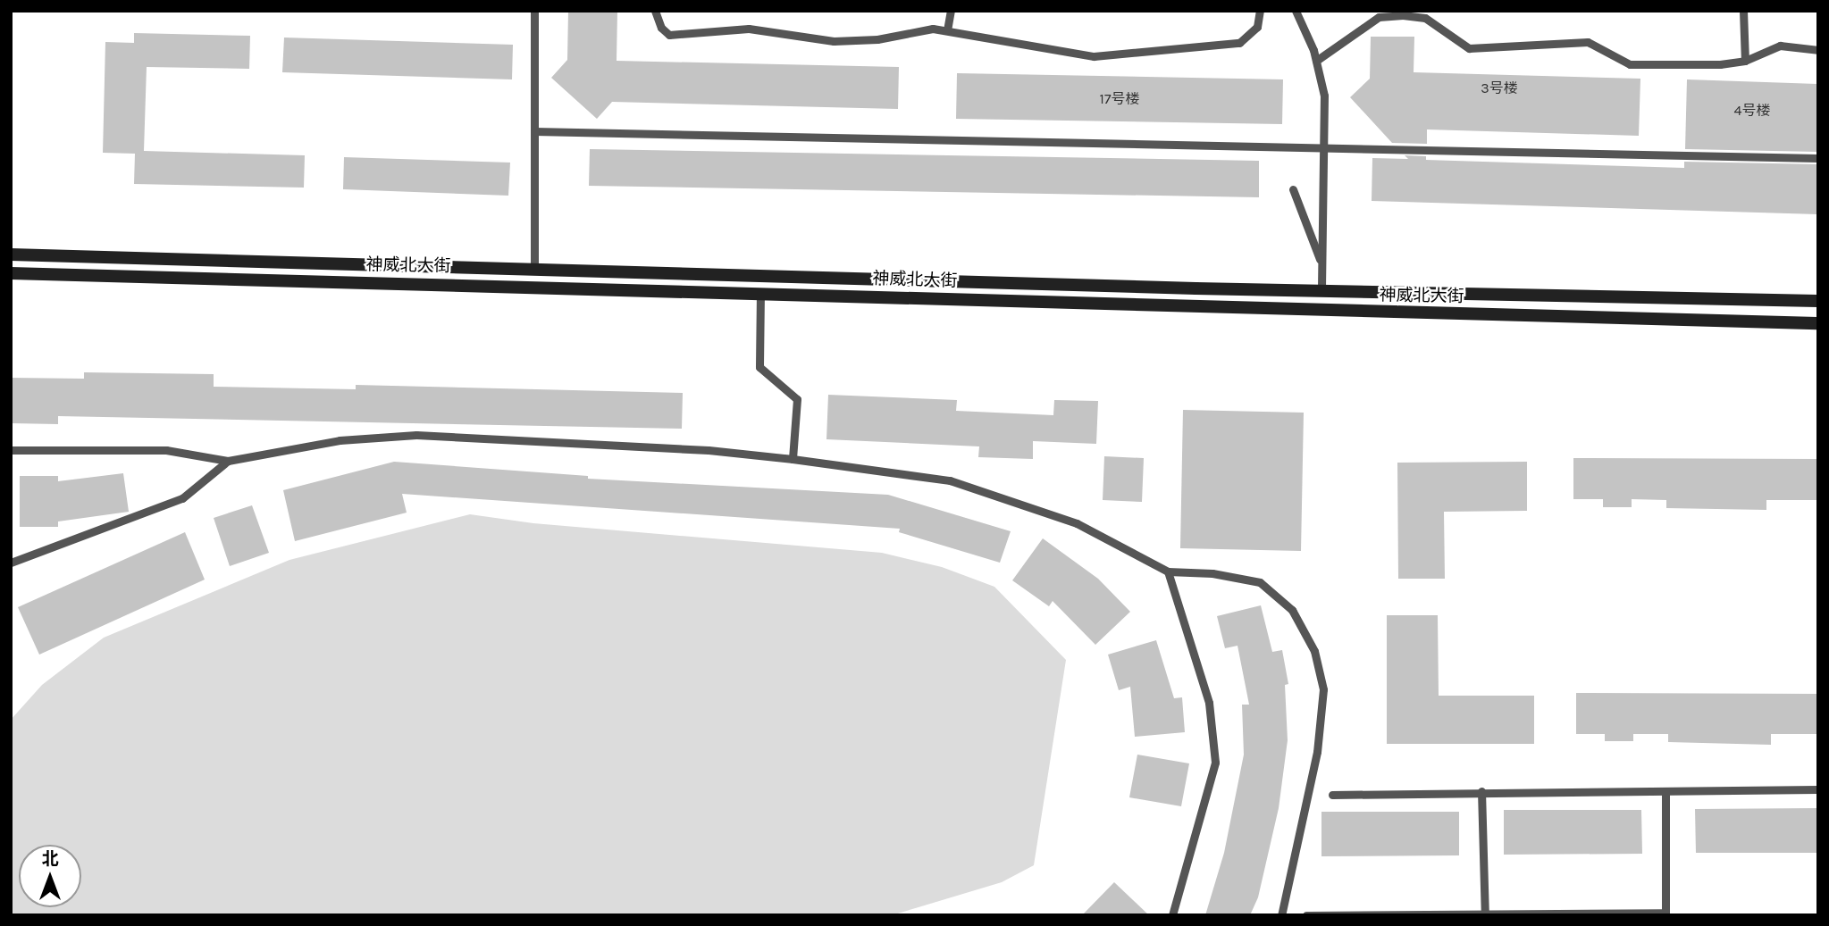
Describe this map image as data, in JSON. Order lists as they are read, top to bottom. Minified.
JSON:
{"streets":{"street":["神威北大街"]},"house_numbers":["3号楼","17号楼","4号楼"],"north":"top"}
